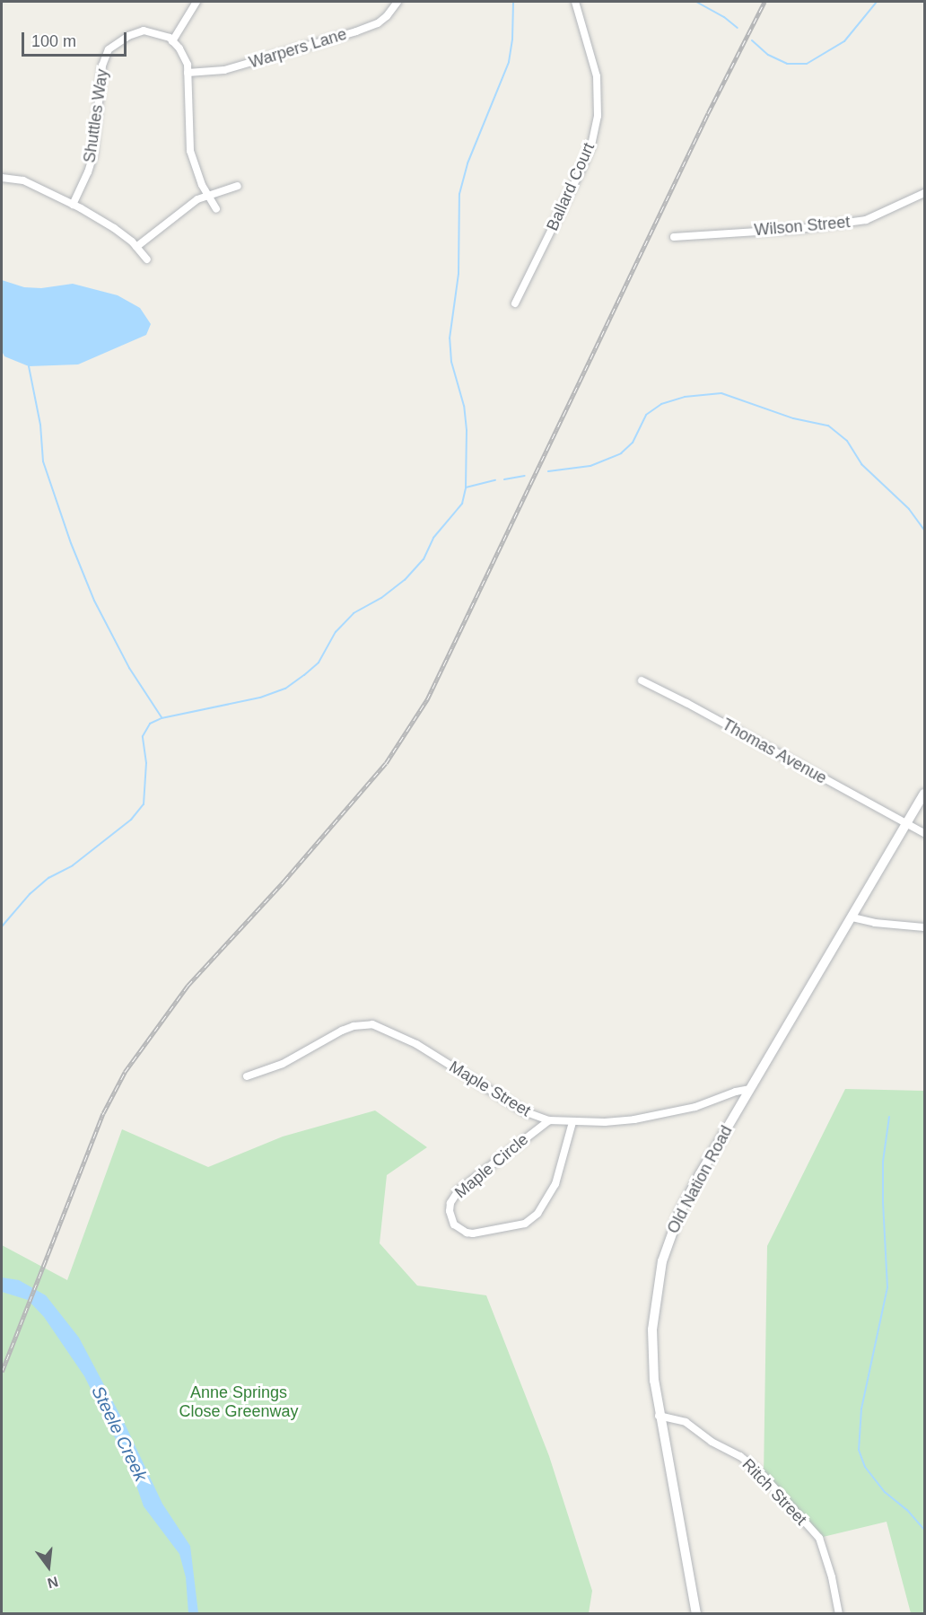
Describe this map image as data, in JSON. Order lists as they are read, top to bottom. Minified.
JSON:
{"streets":{"main road":["Old Nation Road"],"street":["Warpers Lane","Shuttles Way","Ballard Court","Wilson Street","Thomas Avenue","Maple Street","Maple Circle","Ritch Street"]},"crossings":[["Thomas Avenue","Old Nation Road"],["Maple Street","Maple Circle"],["Maple Street","Old Nation Road"],["Old Nation Road","Ritch Street"]],"water":["Steele Creek"],"parks":["Anne Springs Close Greenway"],"scale_bar":"100 m","north":"bottom"}
